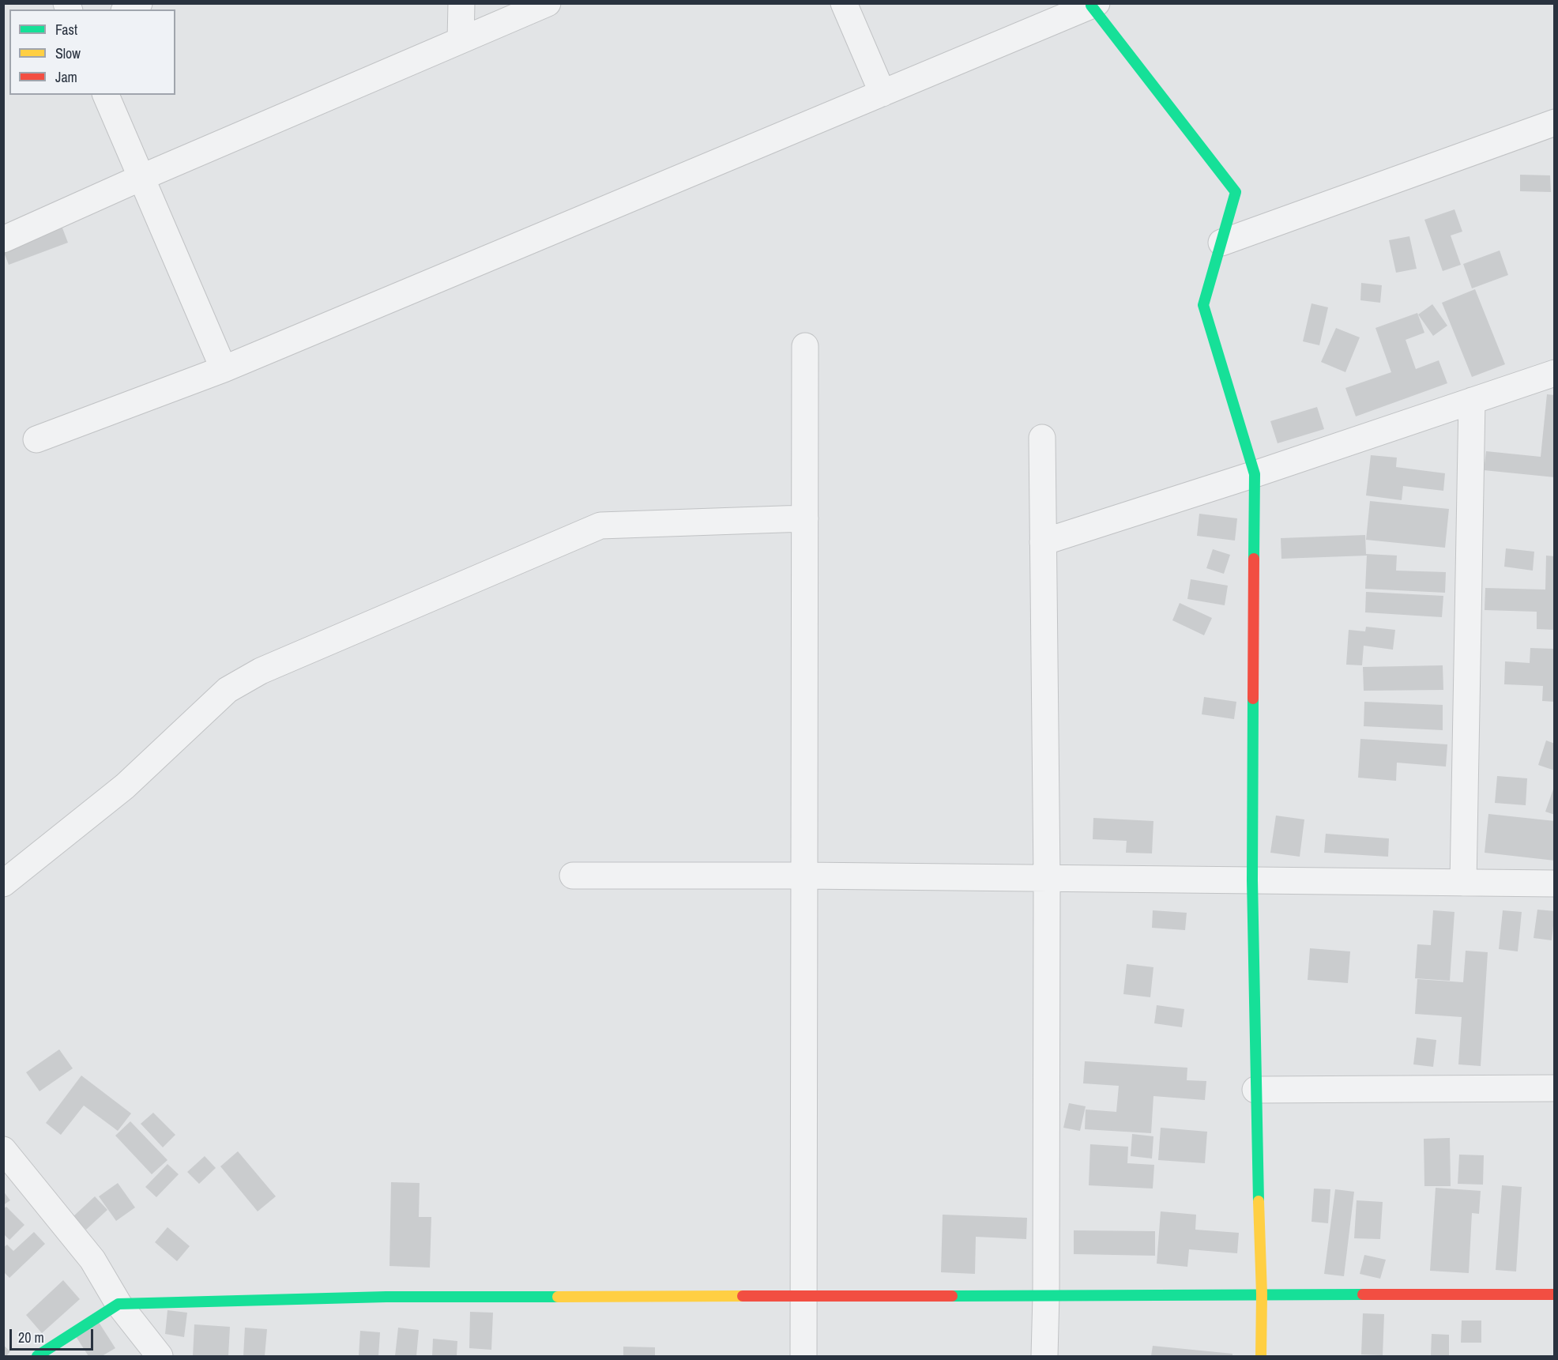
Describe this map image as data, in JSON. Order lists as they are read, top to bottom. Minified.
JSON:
{"legend":["Fast","Slow","Jam"],"scale_bar":"20 m"}
